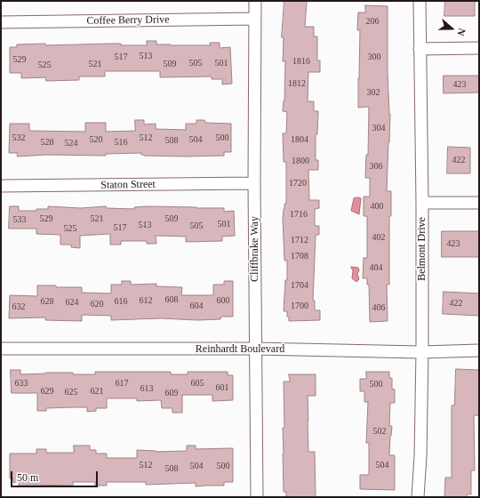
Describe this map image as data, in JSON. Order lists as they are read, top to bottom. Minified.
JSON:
{"streets":{"street":["Coffee Berry Drive","Staton Street","Cliffbrake Way","Belmont Drive","Reinhardt Boulevard"]},"crossings":[["Coffee Berry Drive","Cliffbrake Way"],["Staton Street","Cliffbrake Way"],["Cliffbrake Way","Reinhardt Boulevard"],["Belmont Drive","Reinhardt Boulevard"]],"house_numbers":["206","513","517","300","529","1816","505","501","521","509","525","1812","423","302","304","532","512","500","520","504","1804","508","528","516","524","422","1800","306","1720","400","1716","529","521","509","533","501","513","505","517","525","402","1712","423","1708","404","1704","608","612","600","628","616","624","422","620","604","1700","632","406","633","617","605","500","601","613","629","621","625","609","502","512","504","504","500","508"],"scale_bar":"50 m","north":"right"}
